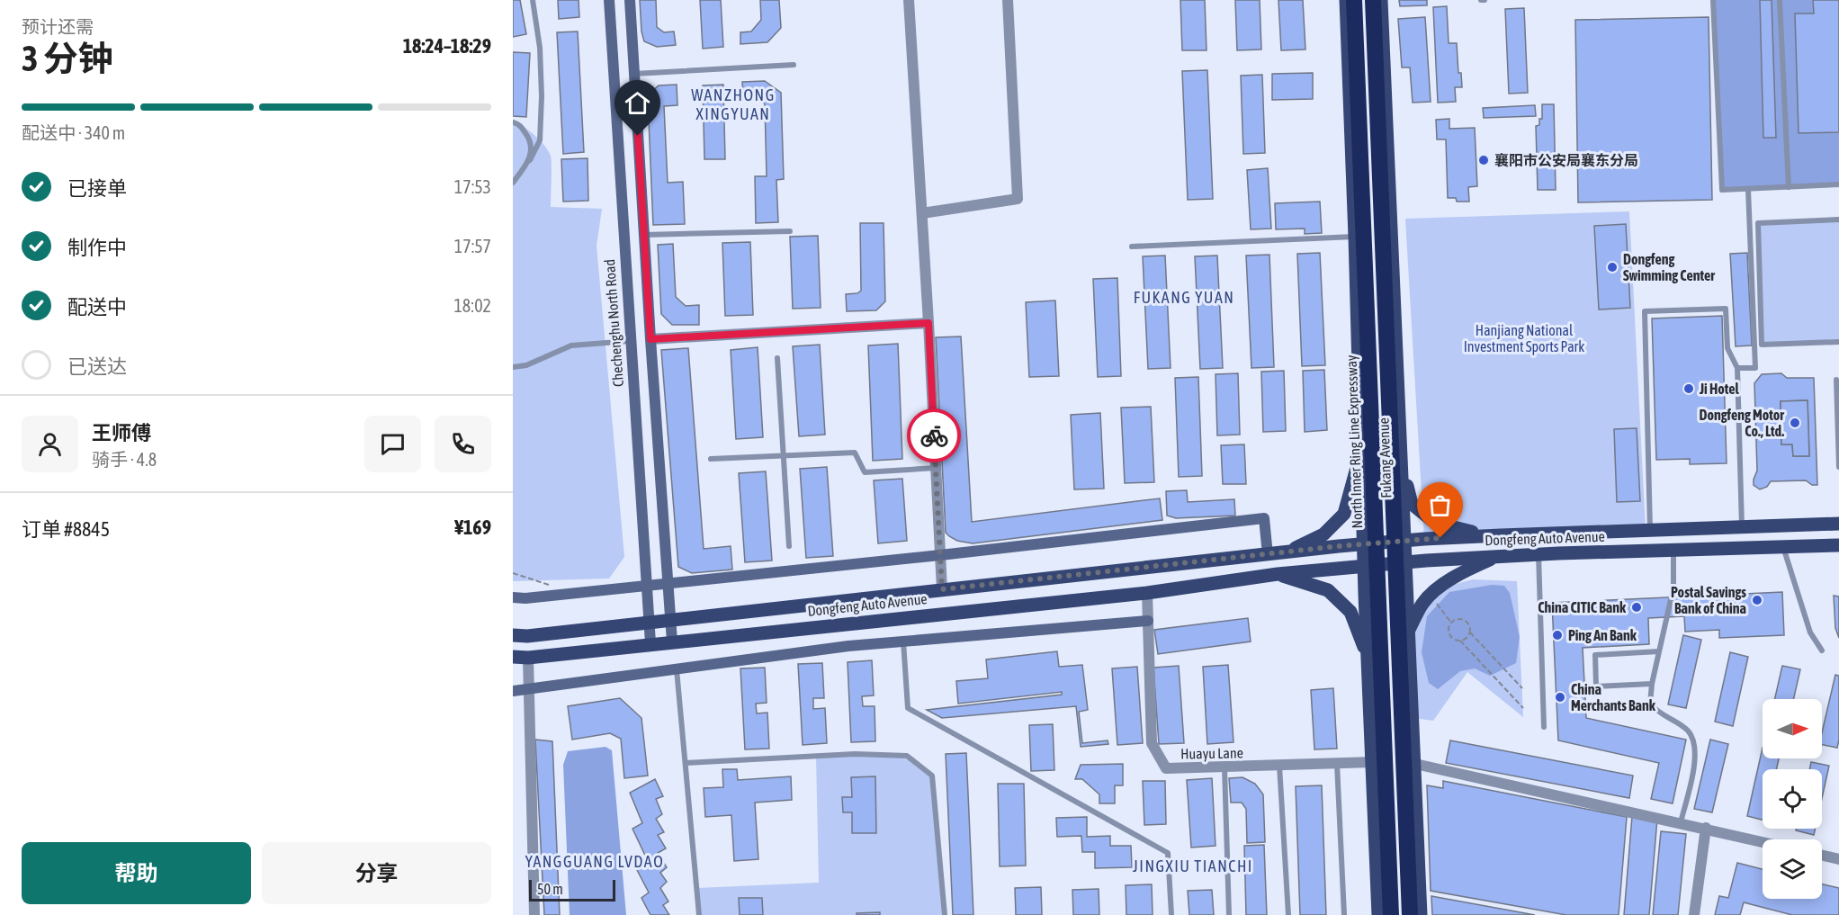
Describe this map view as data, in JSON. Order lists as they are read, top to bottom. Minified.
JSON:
{"streets":{"highway":["North Inner Ring Line Expressway"],"main road":["Fukang Avenue","Dongfeng Auto Avenue"],"street":["Chechenghu North Road","Huayu Lane"]},"crossings":[["Chechenghu North Road","Dongfeng Auto Avenue"],["Fukang Avenue","Dongfeng Auto Avenue"],["Fukang Avenue","Huayu Lane"],["Dongfeng Auto Avenue","Huayu Lane"]],"districts":["WANZHONG XINGYUAN","FUKANG YUAN","YANGGUANG LVDAO","JINGXIU TIANCHI"],"parks":["Hanjiang National Investment Sports Park"],"places":["襄阳市公安局襄东分局","Dongfeng Swimming Center","Ji Hotel","Dongfeng Motor Co., Ltd.","Postal Savings Bank of China","China CITIC Bank","Ping An Bank","China Merchants Bank"],"scale_bar":"50 m","north":"right","page":{"heading":["3 分钟","预计还需","18:24–18:29"],"panel":["王师傅","骑手 · 4.8","订单 #8845","¥169"],"bar":"配送中 · 340 m","list":[["已接单","17:53"],["制作中","17:57"],["配送中","18:02"],"已送达"],"buttons":["帮助","分享"],"scale":"50 m"}}
